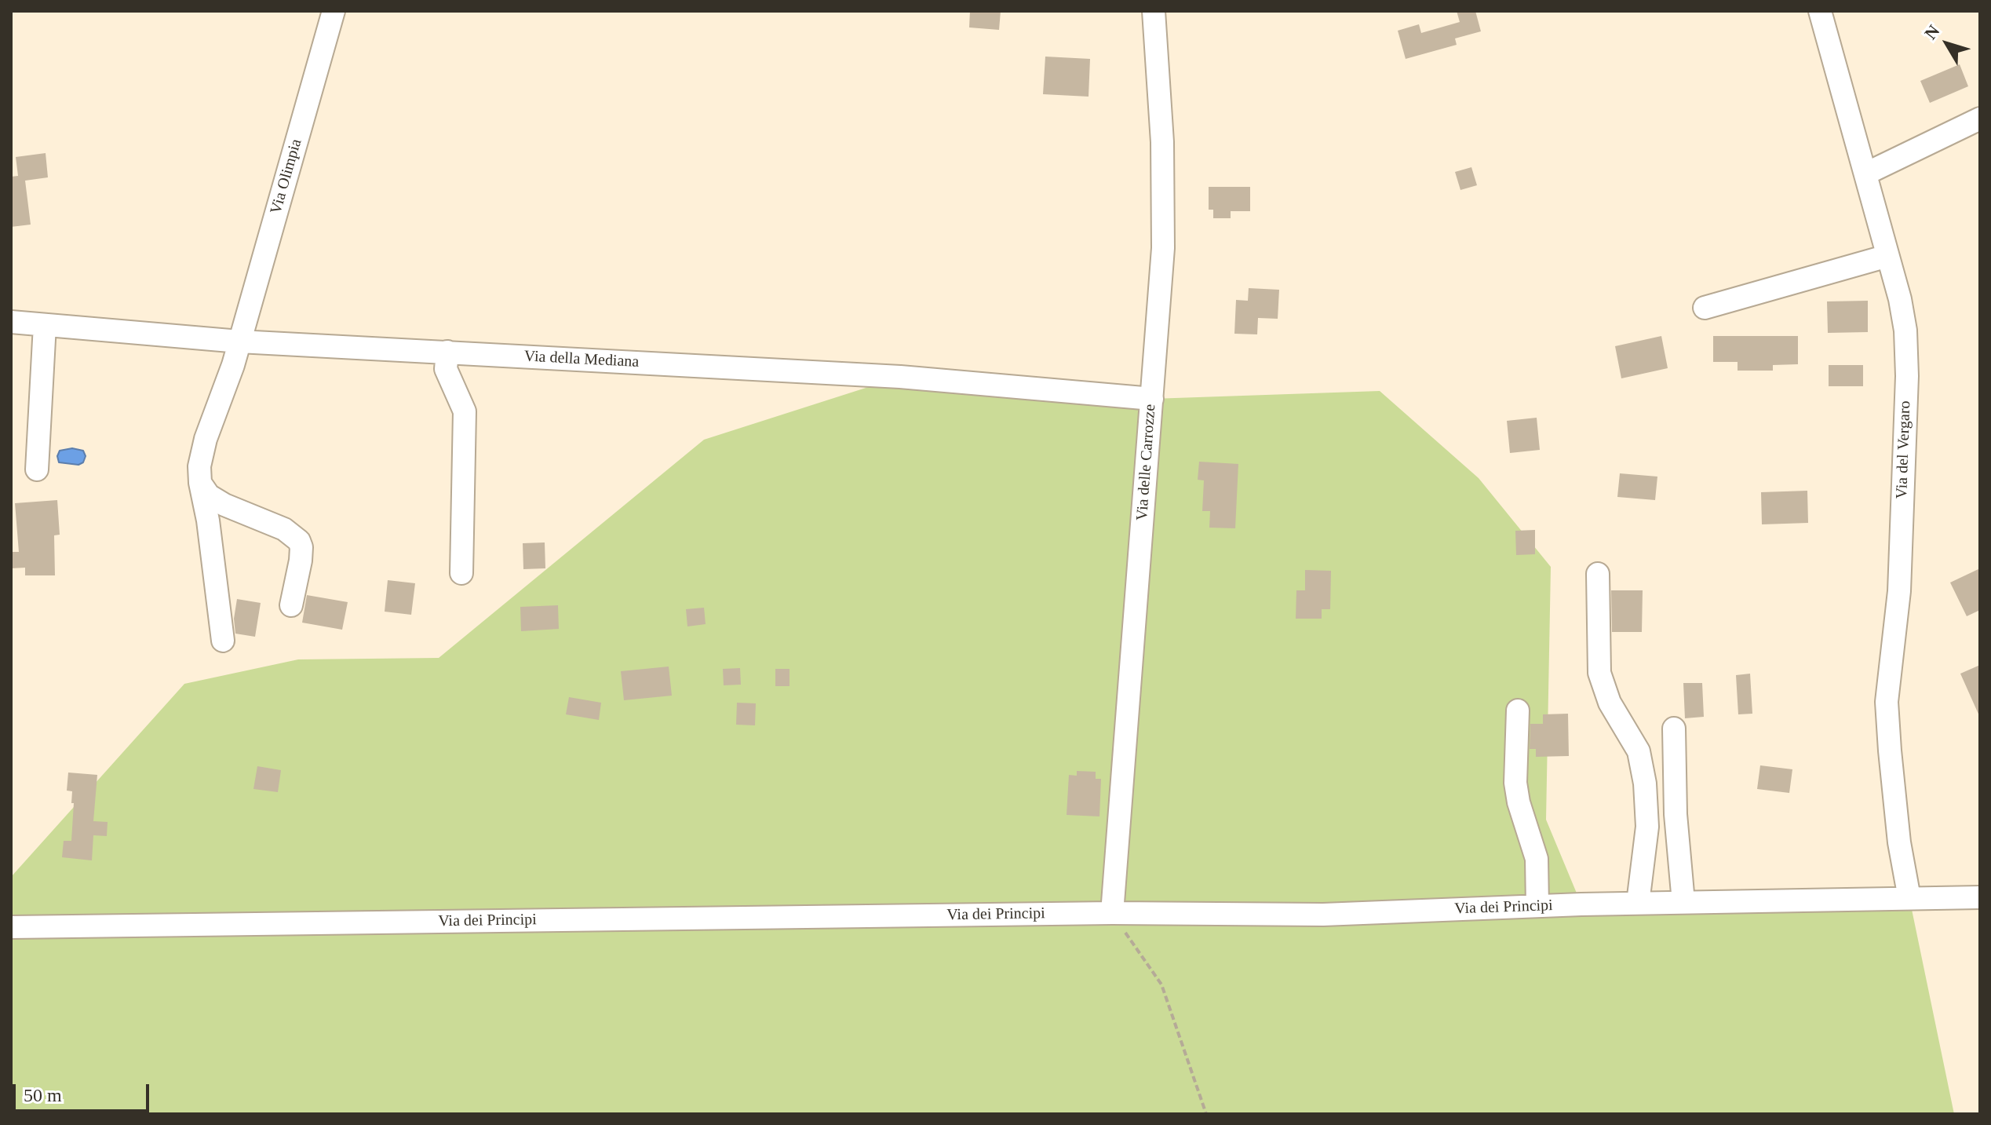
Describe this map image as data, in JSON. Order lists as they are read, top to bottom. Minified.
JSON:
{"streets":{"street":["Via Olimpia","Via della Mediana","Via del Vergaro","Via delle Carrozze","Via dei Principi"]},"crossings":[["Via Olimpia","Via della Mediana"],["Via della Mediana","Via delle Carrozze"],["Via del Vergaro","Via dei Principi"],["Via delle Carrozze","Via dei Principi"]],"scale_bar":"50 m","north":"top left"}
